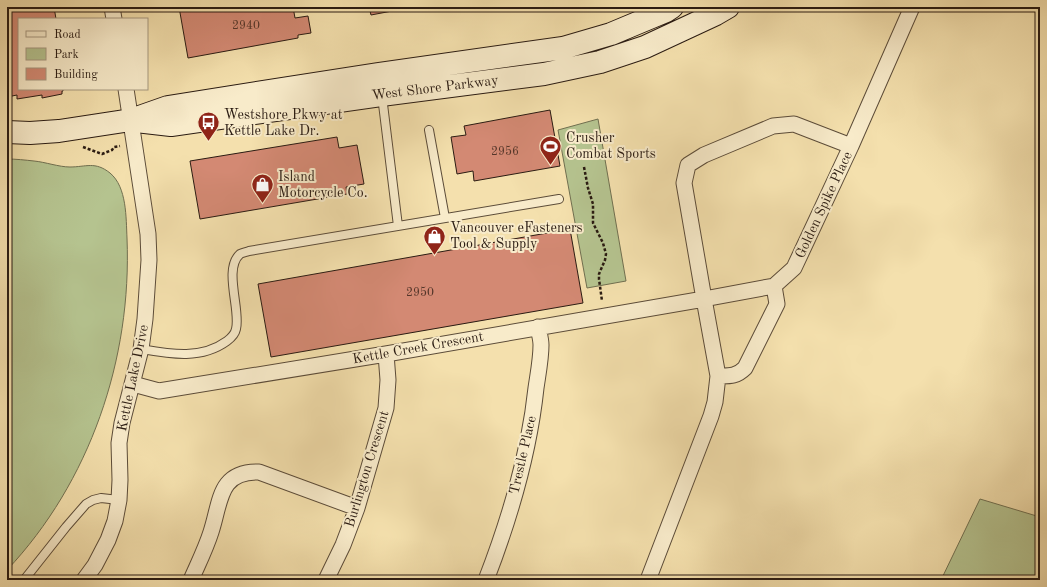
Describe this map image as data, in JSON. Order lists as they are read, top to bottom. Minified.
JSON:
{"streets":{"main road":["West Shore Parkway"],"street":["Golden Spike Place","Kettle Creek Crescent","Kettle Lake Drive","Trestle Place","Burlington Crescent"]},"crossings":[["West Shore Parkway","Kettle Lake Drive"],["Golden Spike Place","Kettle Creek Crescent"],["Kettle Creek Crescent","Kettle Lake Drive"],["Kettle Creek Crescent","Trestle Place"],["Kettle Creek Crescent","Burlington Crescent"]],"places":{"bus stop":["Westshore Pkwy at Kettle Lake Dr."],"sports":["Crusher Combat Sports"],"shop":["Island Motorcycle Co.","Vancouver eFasteners Tool & Supply"]},"house_numbers":["2940","2956","2950"],"legend":["Road","Park","Building"]}
